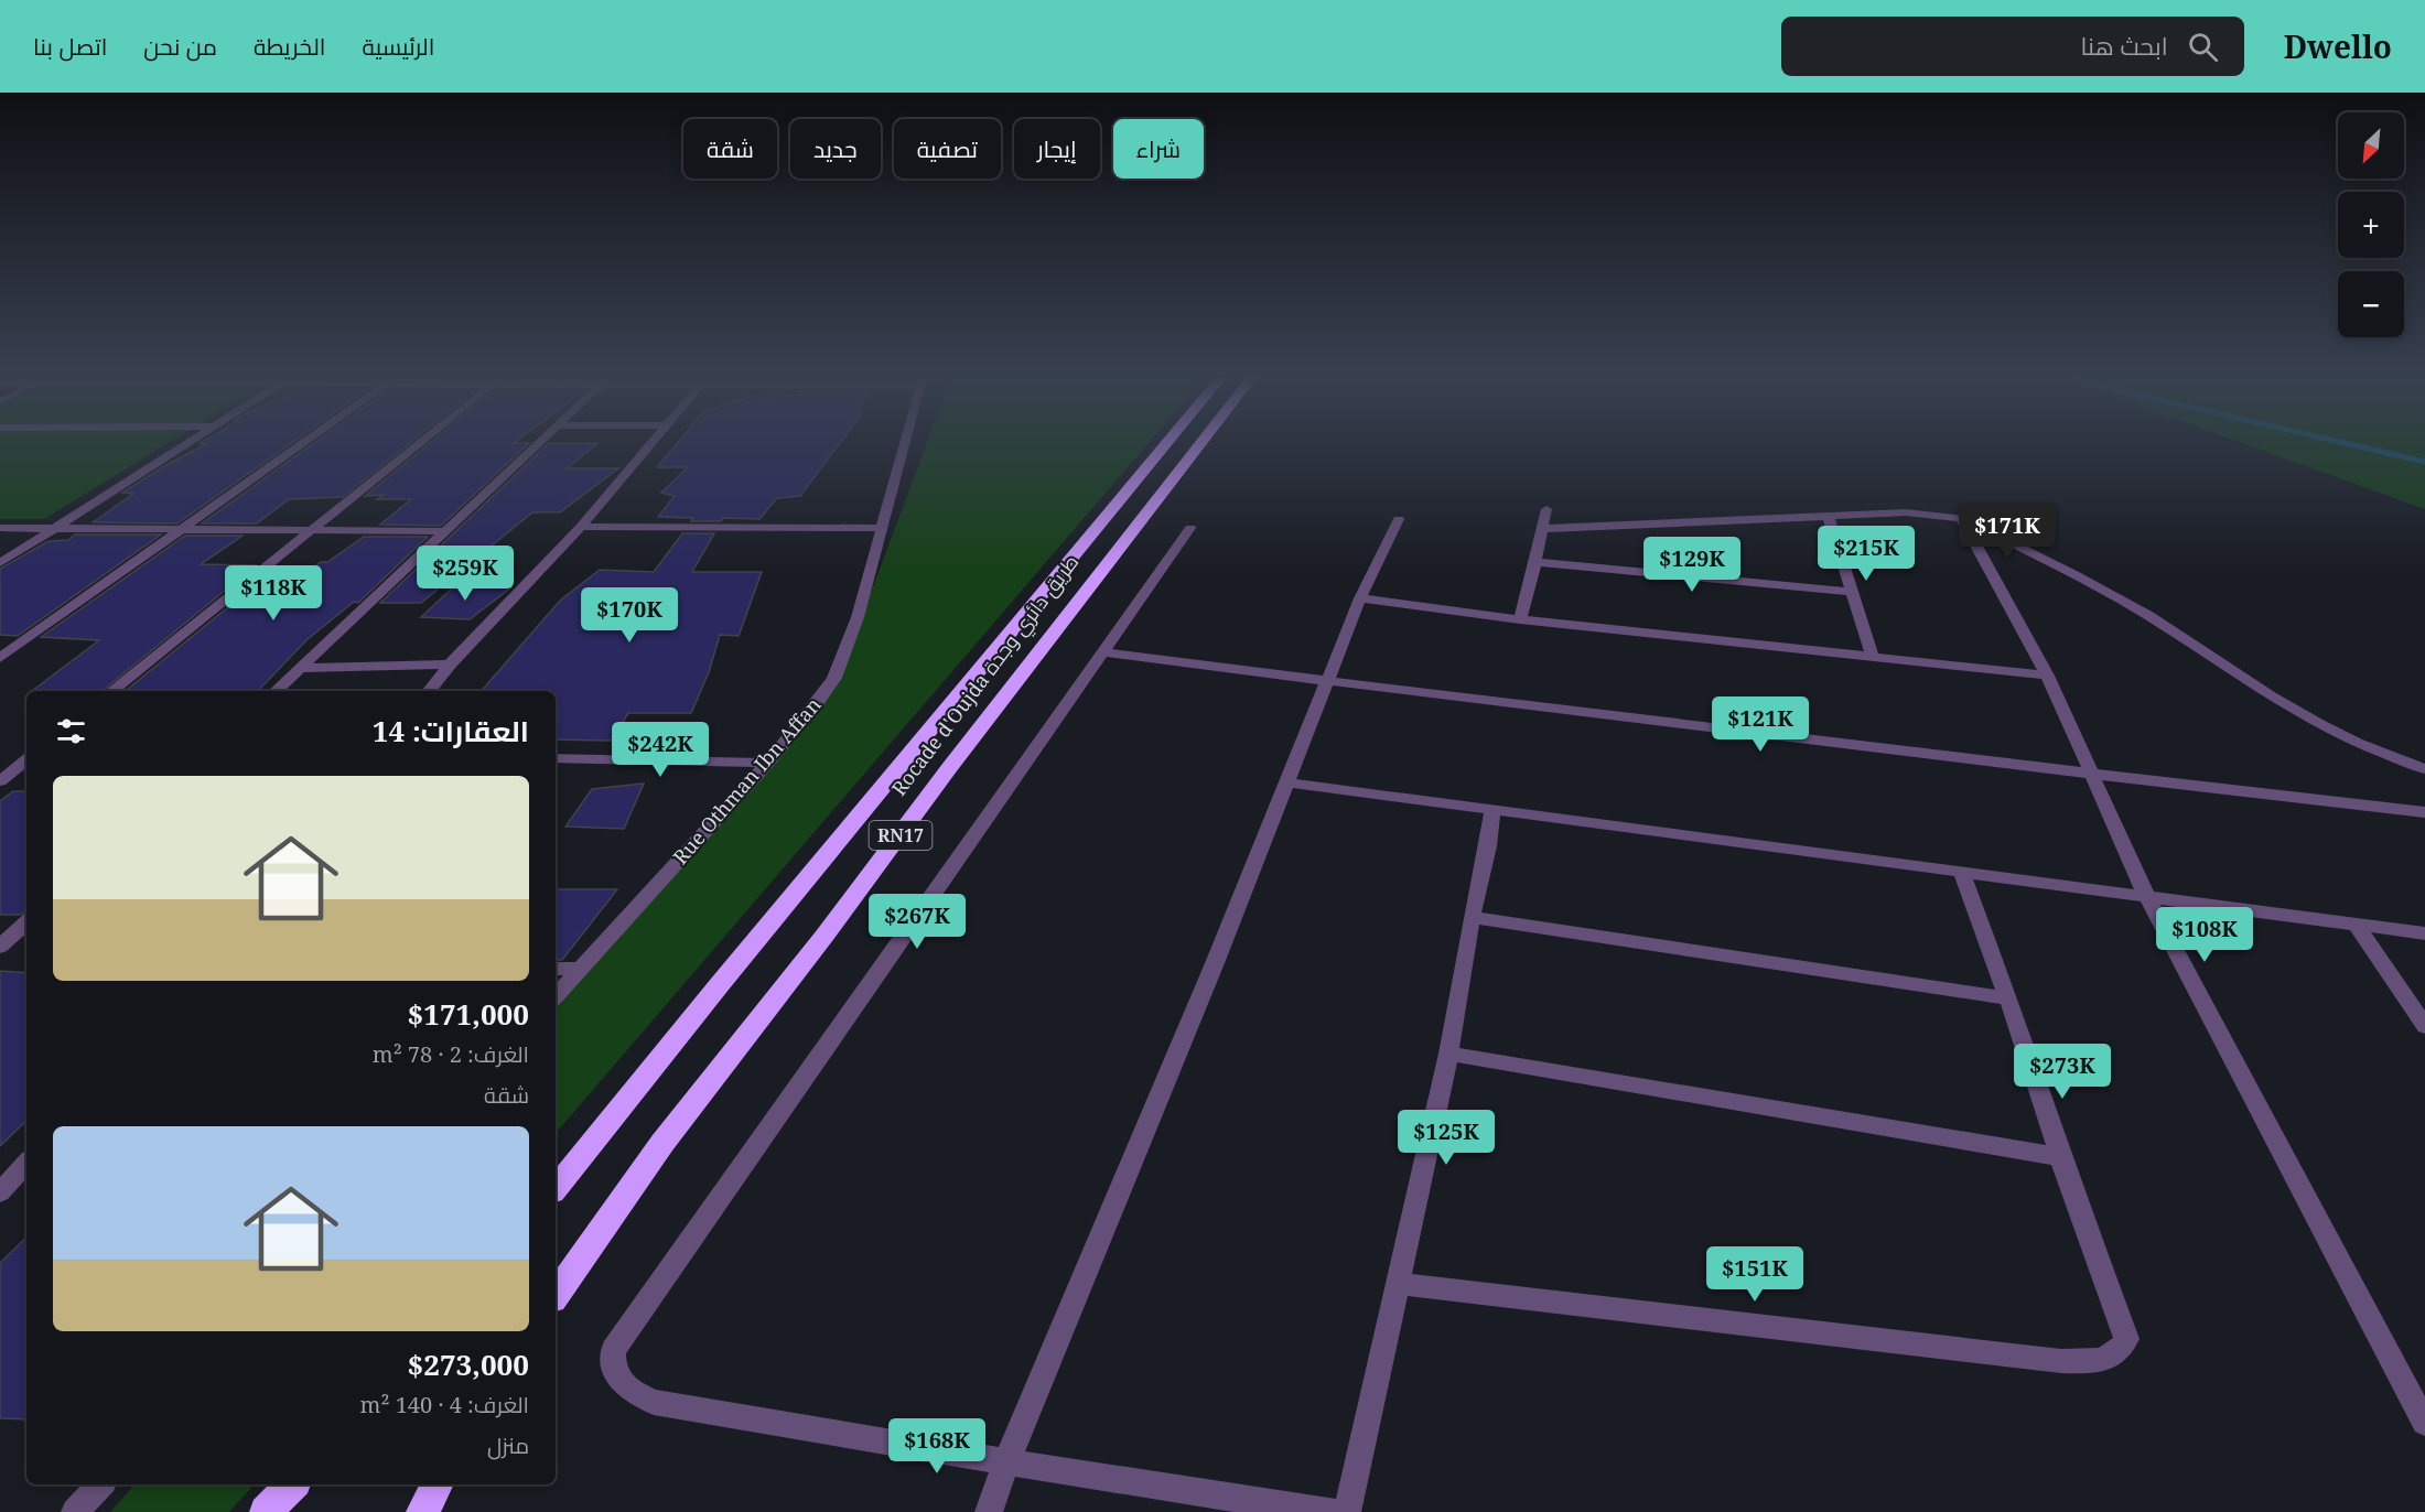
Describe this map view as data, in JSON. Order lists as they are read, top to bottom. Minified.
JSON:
{"streets":{"highway":["Rocade d'Oujda طريق دائري وجدة","RN17"],"street":["Rue Othman Ibn Affan"]},"north":"bottom left","page":{"header":"Dwello","search":"ابحث هنا","nav":["الرئيسية","الخريطة","من نحن","اتصل بنا"],"map_buttons":["+","−"],"chip":["شراء","إيجار","تصفية","جديد","شقة"],"price":["$171K","$215K","$129K","$259K","$118K","$170K","$121K","$242K","$267K","$108K","$273K","$125K","$151K","$168K"],"heading":"العقارات: 14","list":[{"name":"$171,000","note":"الغرف: 2 · 78 m² · شقة"},{"name":"$273,000","note":"الغرف: 4 · 140 m² · منزل"}]}}
